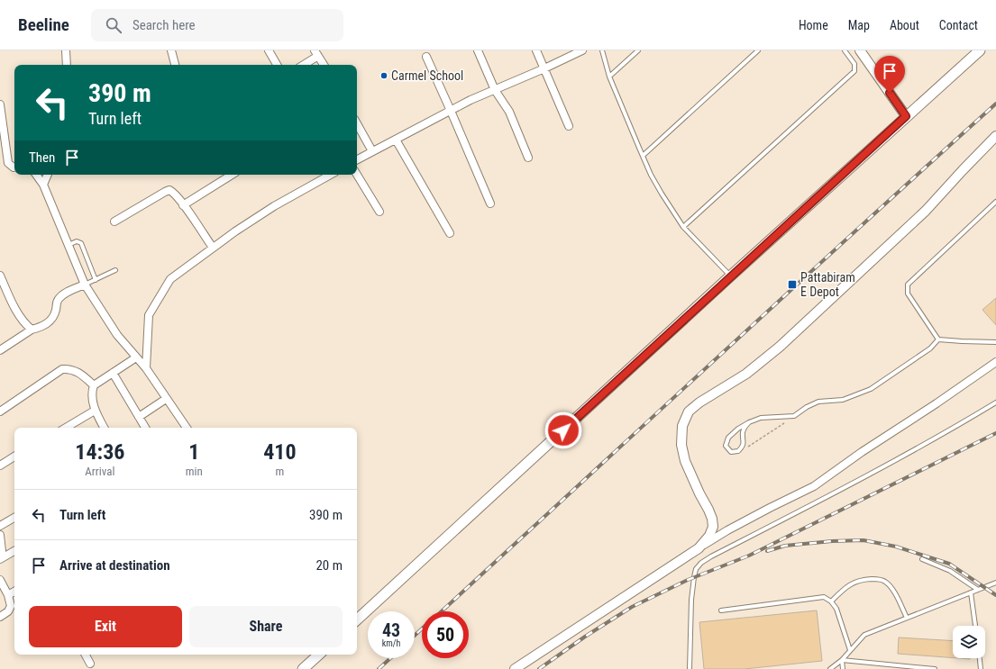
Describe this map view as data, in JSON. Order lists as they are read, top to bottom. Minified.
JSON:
{"places":{"other":["Carmel School"],"transit":["Pattabiram E Depot"]},"page":{"header":"Beeline","search":"Search here","nav":["Home","Map","About","Contact"],"turn":["390 m","Turn left"],"then":"Then","eta":["14:36","Arrival","1","min","410","m"],"list":[{"name":"Turn left","value":"390 m"},{"name":"Arrive at destination","value":"20 m"}],"buttons":["Exit","Share"],"speed":"43 km/h","limit":"50"}}
